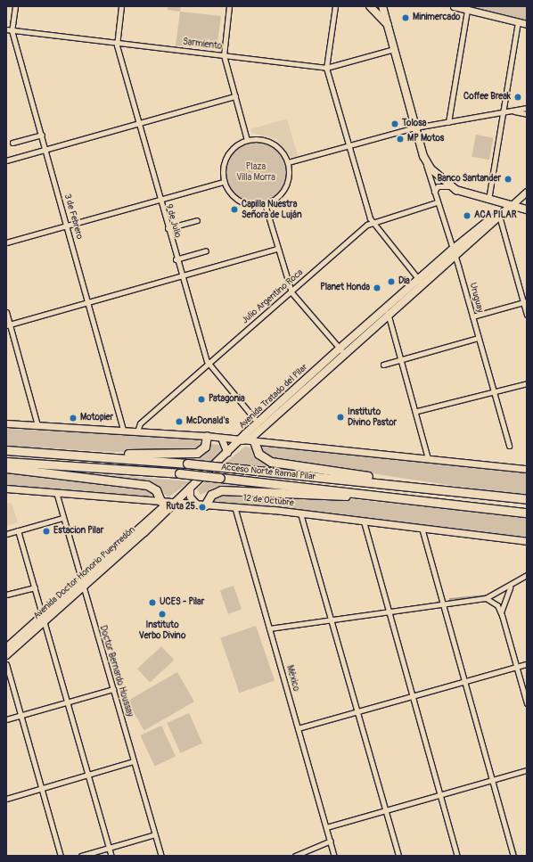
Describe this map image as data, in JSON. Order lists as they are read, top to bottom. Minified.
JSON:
{"streets":{"highway":["Acceso Norte Ramal Pilar"],"main road":["Uruguay","Avenida Tratado del Pilar","Avenida Doctor Honorio Pueyrredón"],"street":["Sarmiento","3 de Febrero","9 de Julio","Julio Argentino Roca","12 de Octubre","Doctor Bernardo Houssay","México"]},"crossings":[["Sarmiento","3 de Febrero"],["Sarmiento","9 de Julio"],["Sarmiento","Uruguay"],["9 de Julio","Julio Argentino Roca"],["9 de Julio","Avenida Tratado del Pilar"],["Julio Argentino Roca","Uruguay"],["Uruguay","Avenida Tratado del Pilar"],["Avenida Tratado del Pilar","Avenida Doctor Honorio Pueyrredón"],["12 de Octubre","Avenida Doctor Honorio Pueyrredón"],["12 de Octubre","Doctor Bernardo Houssay"],["12 de Octubre","México"],["Avenida Doctor Honorio Pueyrredón","Doctor Bernardo Houssay"]],"parks":["Plaza Villa Morra"],"places":["Minimercado","Coffee Break","Tolosa","MP Motos","Banco Santander","Capilla Nuestra Señora de Luján","ACA PILAR","Dia","Planet Honda","Patagonia","Instituto Divino Pastor","Motopier","McDonald's","Ruta 25","Estacion Pilar","UCES - Pilar","Instituto Verbo Divino"]}
